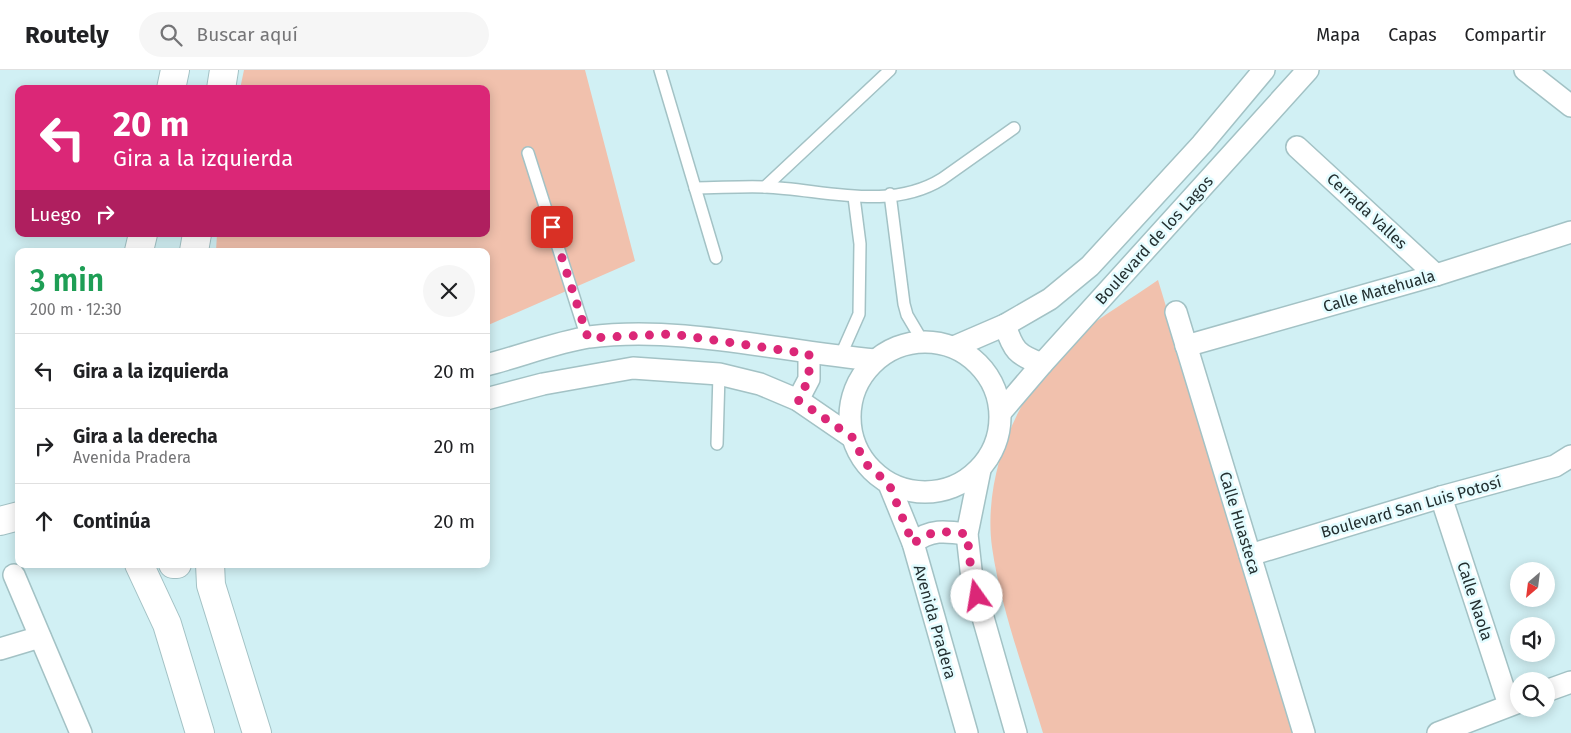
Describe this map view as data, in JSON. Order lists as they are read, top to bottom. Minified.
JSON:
{"streets":{"street":["Cerrada Valles","Boulevard de los Lagos","Calle Matehuala","Boulevard San Luis Potosí","Calle Huasteca","Calle Naola","Avenida Pradera"]},"crossings":[["Cerrada Valles","Calle Matehuala"],["Boulevard de los Lagos","Avenida Pradera"],["Calle Matehuala","Calle Huasteca"],["Boulevard San Luis Potosí","Calle Huasteca"],["Boulevard San Luis Potosí","Calle Naola"]],"north":"bottom left","page":{"header":"Routely","search":"Buscar aquí","nav":["Mapa","Capas","Compartir"],"turn":["20 m","Gira a la izquierda"],"then":"Luego","heading":["3 min","200 m · 12:30"],"list":[{"name":"Gira a la izquierda","value":"20 m"},{"name":"Gira a la derecha","note":"Avenida Pradera","value":"20 m"},{"name":"Continúa","value":"20 m"}]}}
